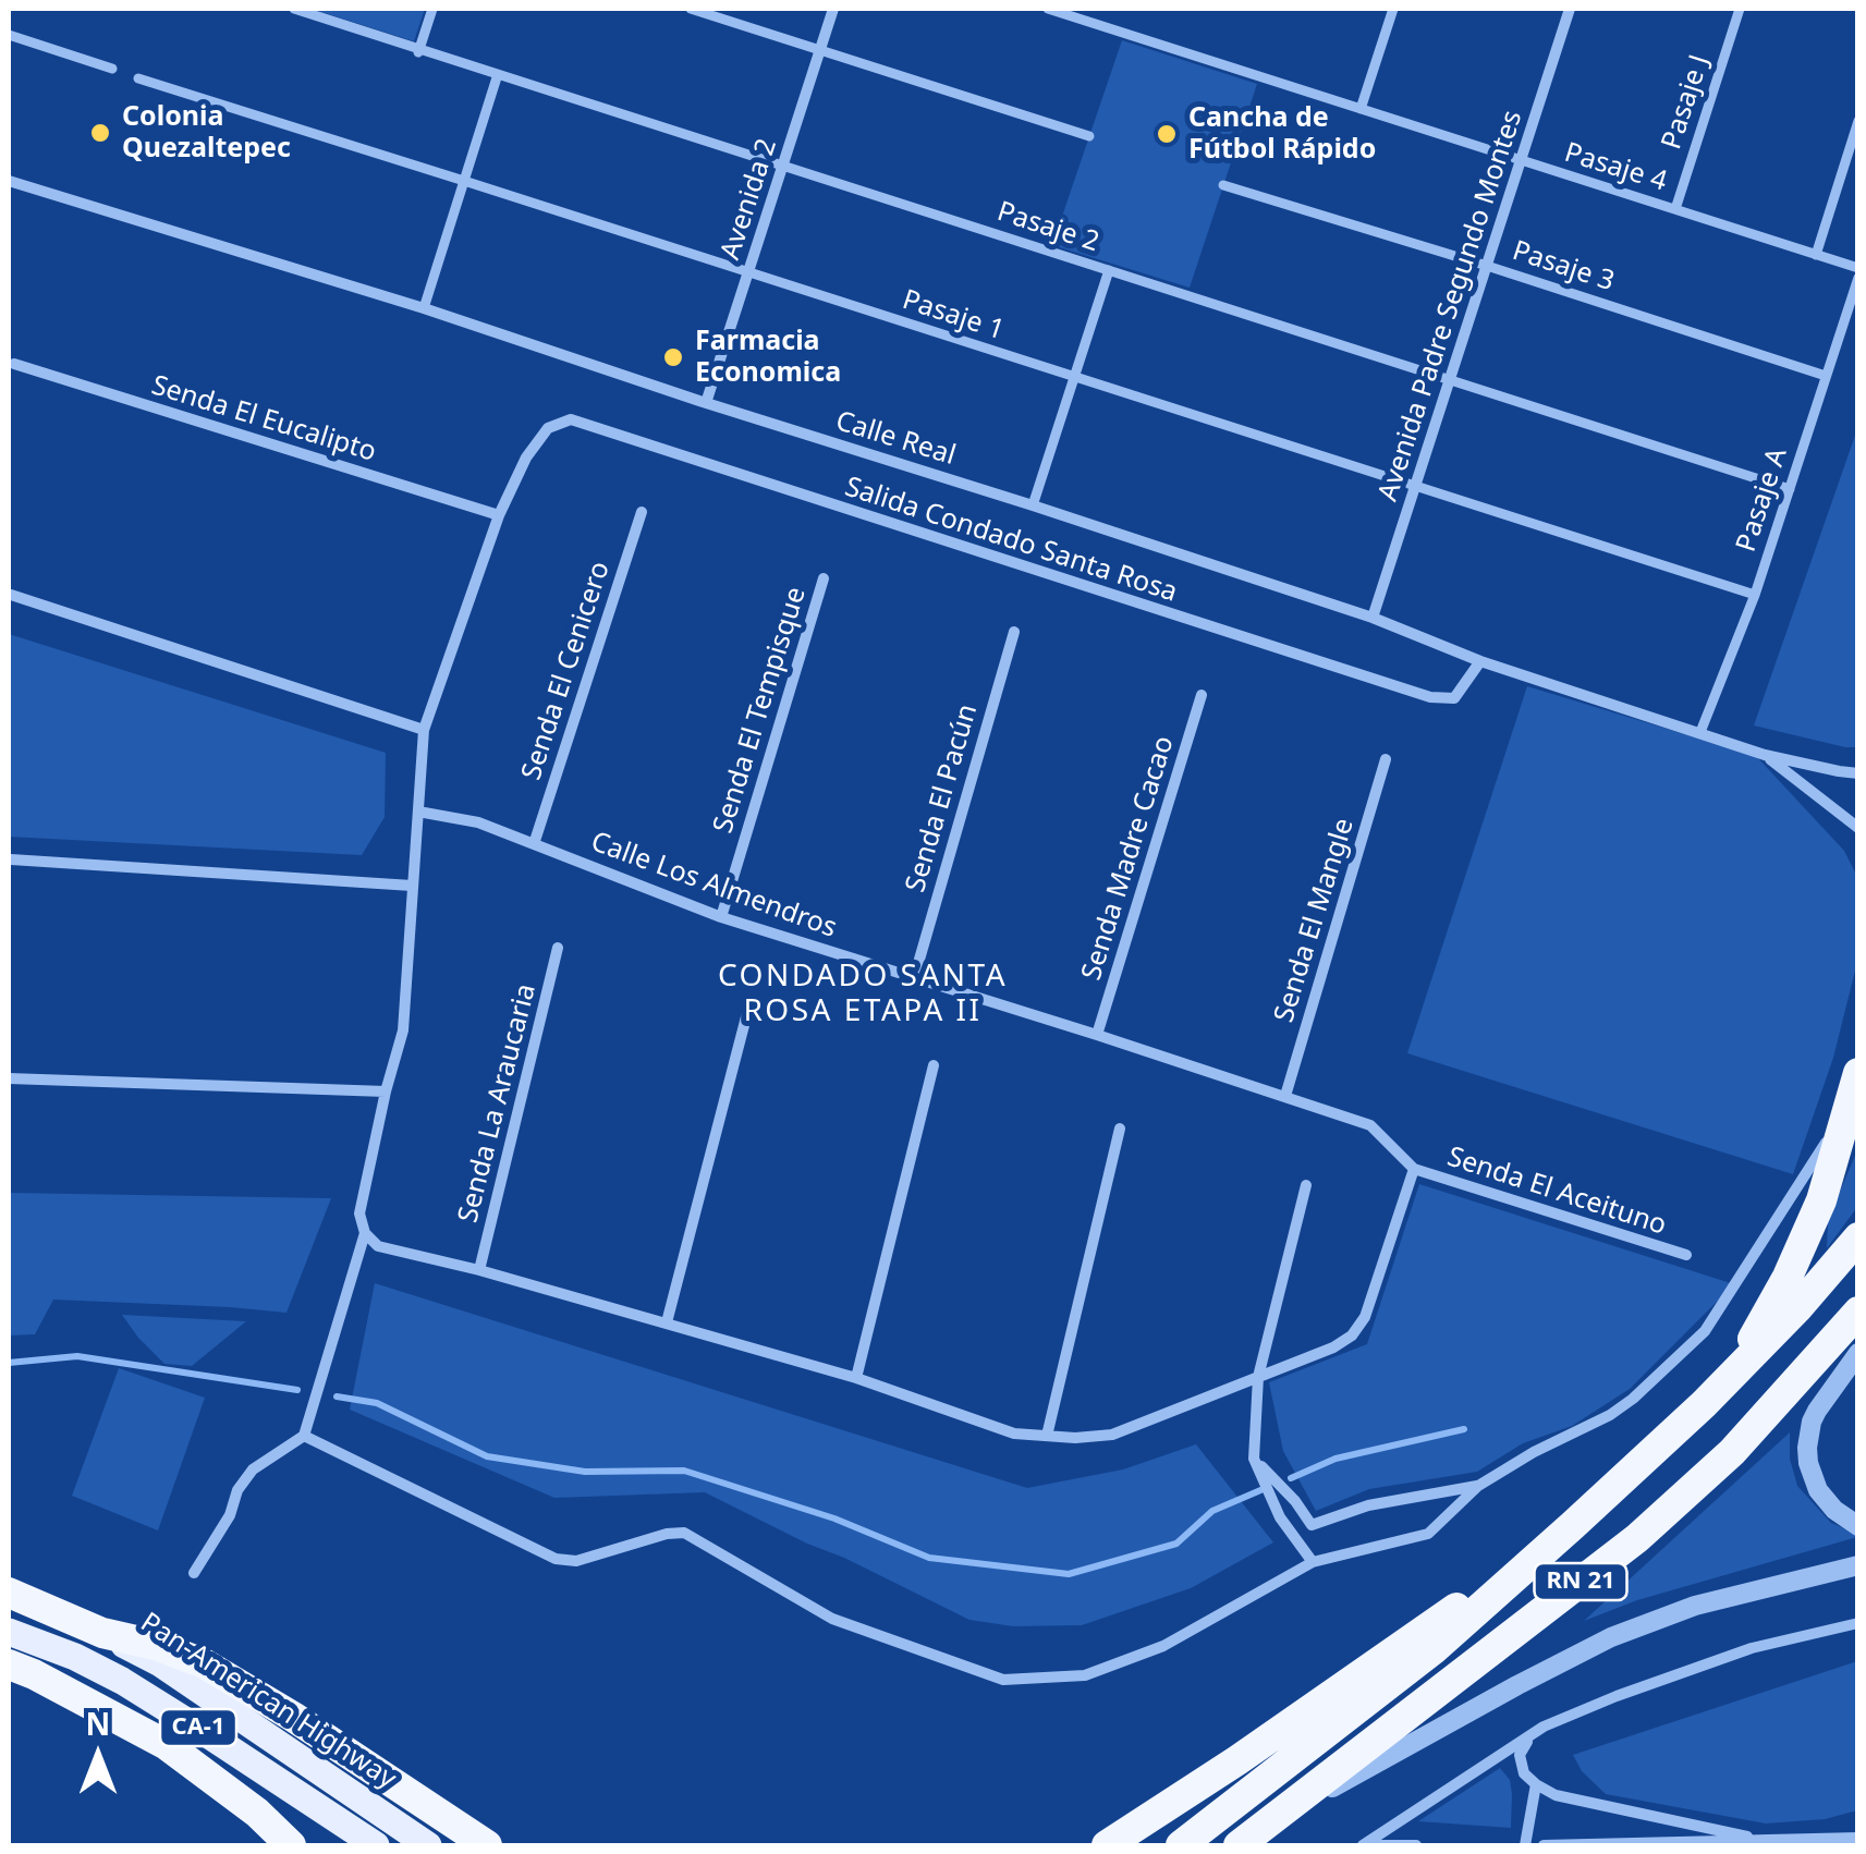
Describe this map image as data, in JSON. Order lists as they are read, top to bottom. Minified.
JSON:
{"streets":{"highway":["RN 21","Pan-American Highway"],"main road":["CA-1"],"street":["Pasaje J","Pasaje 4","Avenida 2","Pasaje 2","Pasaje 3","Avenida Padre Segundo Montes","Pasaje 1","Senda El Eucalipto","Calle Real","Pasaje A","Salida Condado Santa Rosa","Senda El Cenicero","Senda El Tempisque","Senda El Pacún","Senda Madre Cacao","Calle Los Almendros","Senda El Mangle","Senda La Araucaria","Senda El Aceituno"]},"crossings":[["Pasaje J","Pasaje 4"],["Pasaje 4","Avenida Padre Segundo Montes"],["Avenida 2","Pasaje 2"],["Avenida 2","Pasaje 1"],["Avenida 2","Calle Real"],["Pasaje 2","Avenida Padre Segundo Montes"],["Pasaje 2","Pasaje A"],["Pasaje 3","Avenida Padre Segundo Montes"],["Pasaje 3","Pasaje A"],["Avenida Padre Segundo Montes","Pasaje 1"],["Avenida Padre Segundo Montes","Calle Real"],["Pasaje 1","Pasaje A"],["Senda El Eucalipto","Salida Condado Santa Rosa"],["Calle Real","Pasaje A"],["Calle Real","Salida Condado Santa Rosa"],["Senda El Cenicero","Calle Los Almendros"],["Senda El Tempisque","Calle Los Almendros"],["Senda El Pacún","Calle Los Almendros"],["Senda Madre Cacao","Calle Los Almendros"],["Calle Los Almendros","Senda El Mangle"],["Calle Los Almendros","Senda El Aceituno"]],"districts":["CONDADO SANTA ROSA ETAPA II"],"places":["Colonia Quezaltepec","Cancha de Fútbol Rápido","Farmacia Economica"],"north":"top"}
